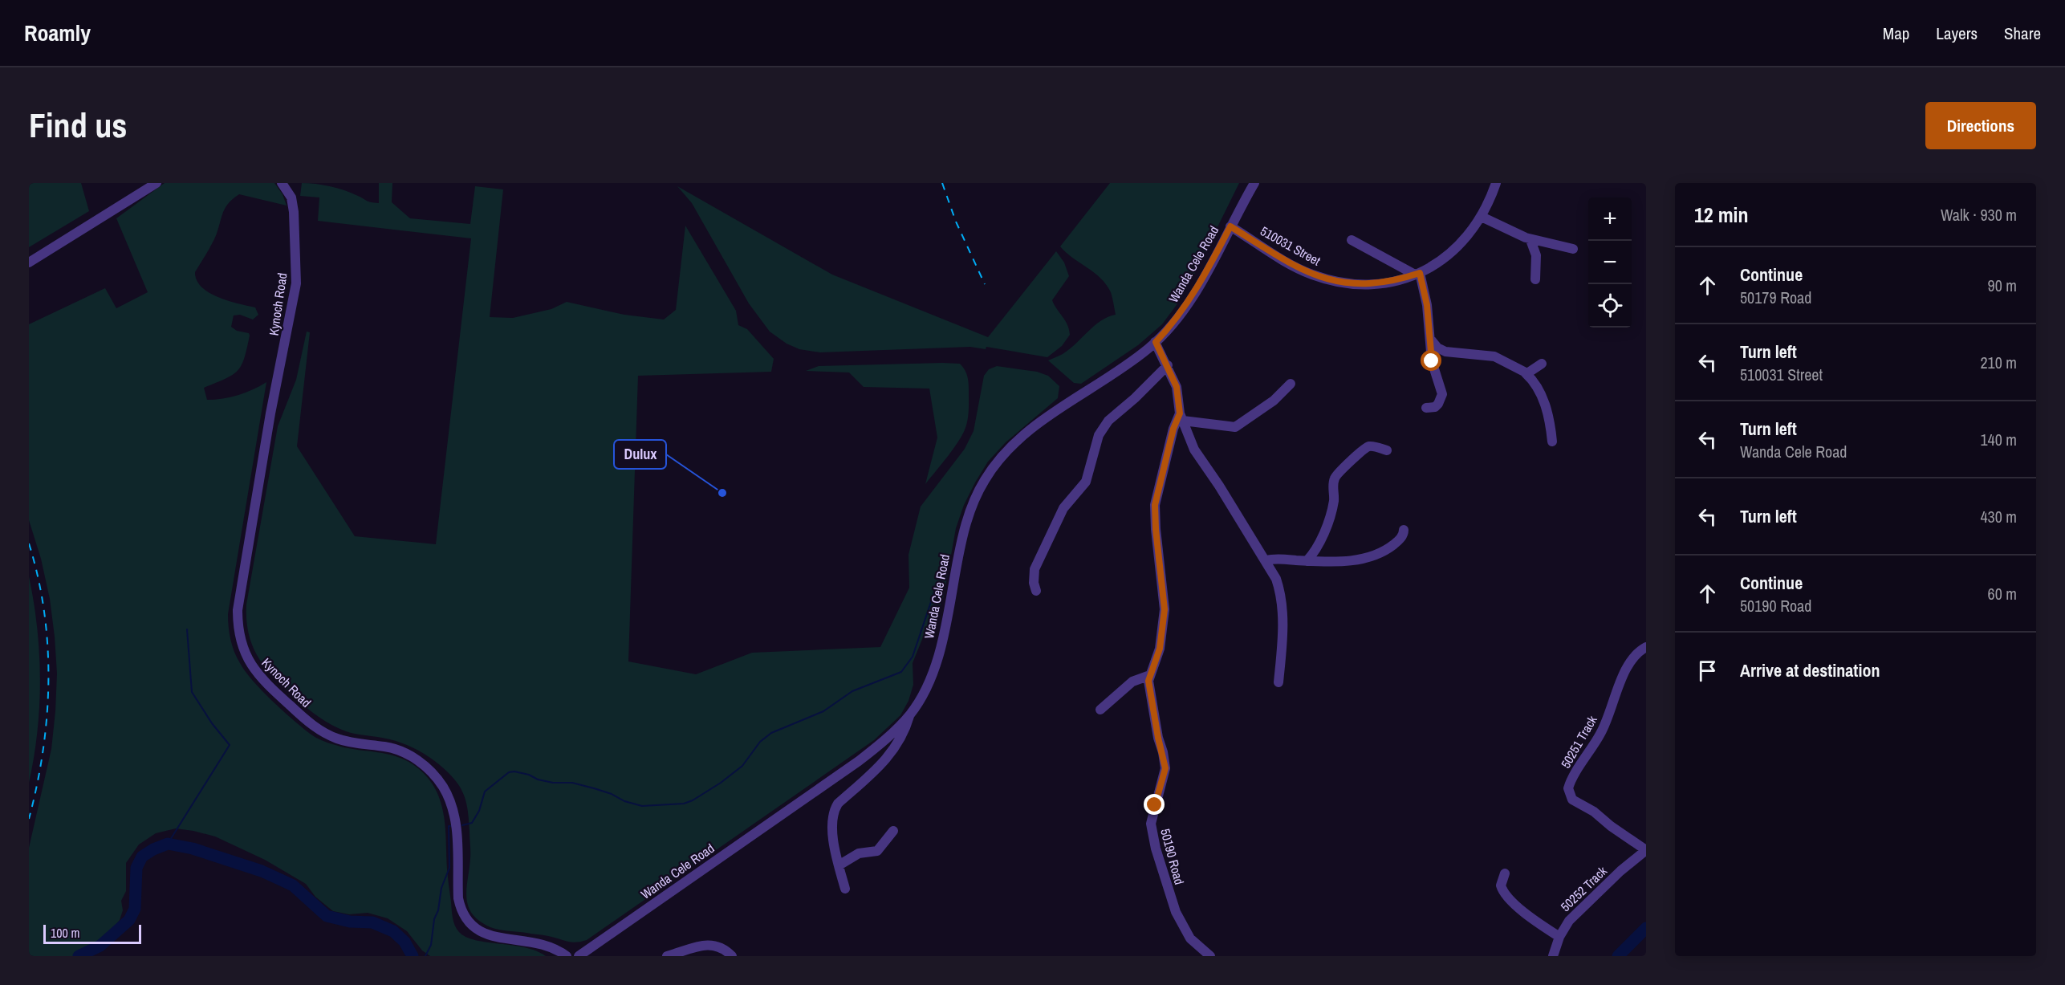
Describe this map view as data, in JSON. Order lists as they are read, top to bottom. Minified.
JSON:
{"streets":{"street":["510031 Street","Wanda Cele Road","Kynoch Road","50251 Track","50190 Road","50252 Track"]},"crossings":[["510031 Street","Wanda Cele Road"],["50251 Track","50252 Track"]],"places":["Dulux"],"scale_bar":"100 m","page":{"header":"Roamly","nav":["Map","Layers","Share"],"buttons":"Directions","title":"Find us","heading":["12 min","Walk · 930 m"],"map_buttons":["+","−"],"list":[["Continue","50179 Road","90 m"],["Turn left","510031 Street","210 m"],["Turn left","Wanda Cele Road","140 m"],["Turn left","430 m"],["Continue","50190 Road","60 m"],"Arrive at destination"],"scale":"100 m"}}
